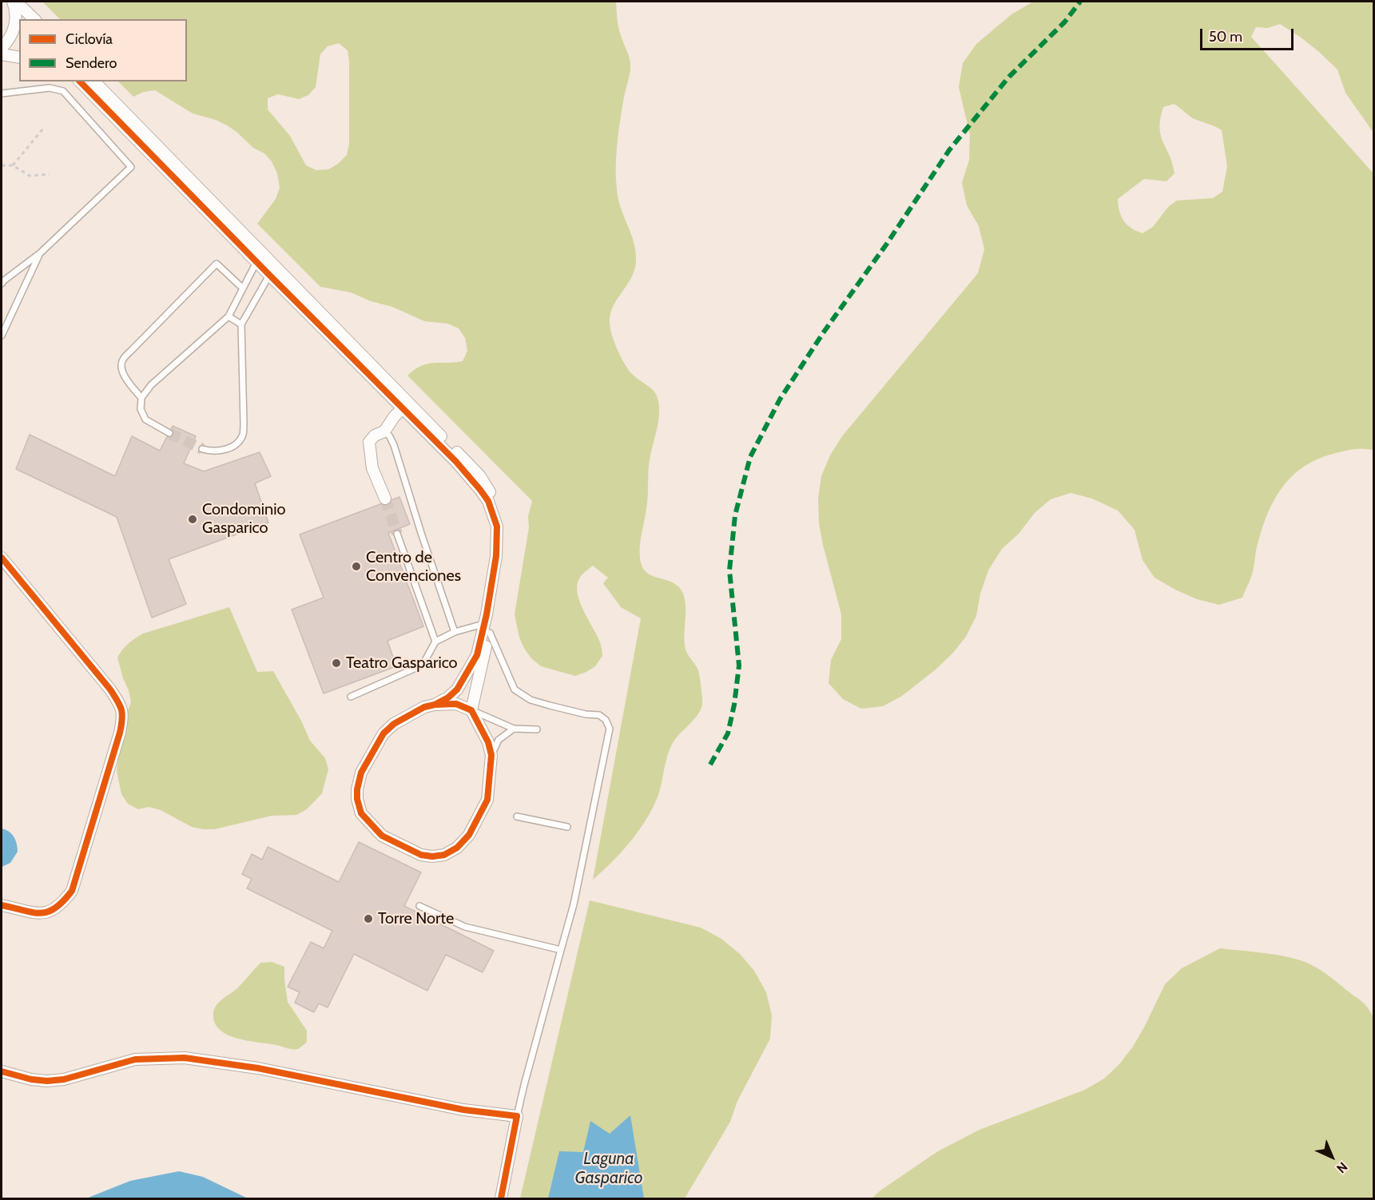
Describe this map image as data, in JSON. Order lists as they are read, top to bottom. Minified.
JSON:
{"water":["Laguna Gasparico"],"places":["Condominio Gasparico","Centro de Convenciones","Teatro Gasparico","Torre Norte"],"legend":["Ciclovía","Sendero"],"scale_bar":"50 m","north":"bottom right"}
